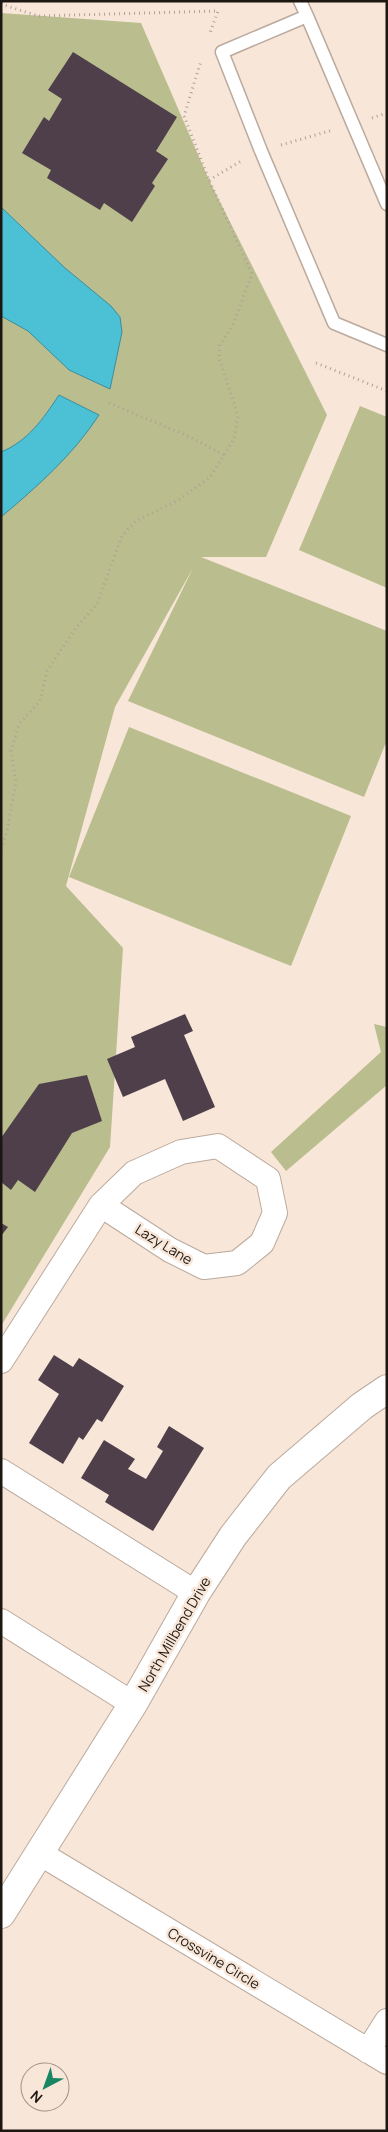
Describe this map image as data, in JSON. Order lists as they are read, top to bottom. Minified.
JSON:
{"streets":{"street":["Lazy Lane","North Millbend Drive","Crossvine Circle"]},"crossings":[["North Millbend Drive","Crossvine Circle"]],"north":"bottom left"}
